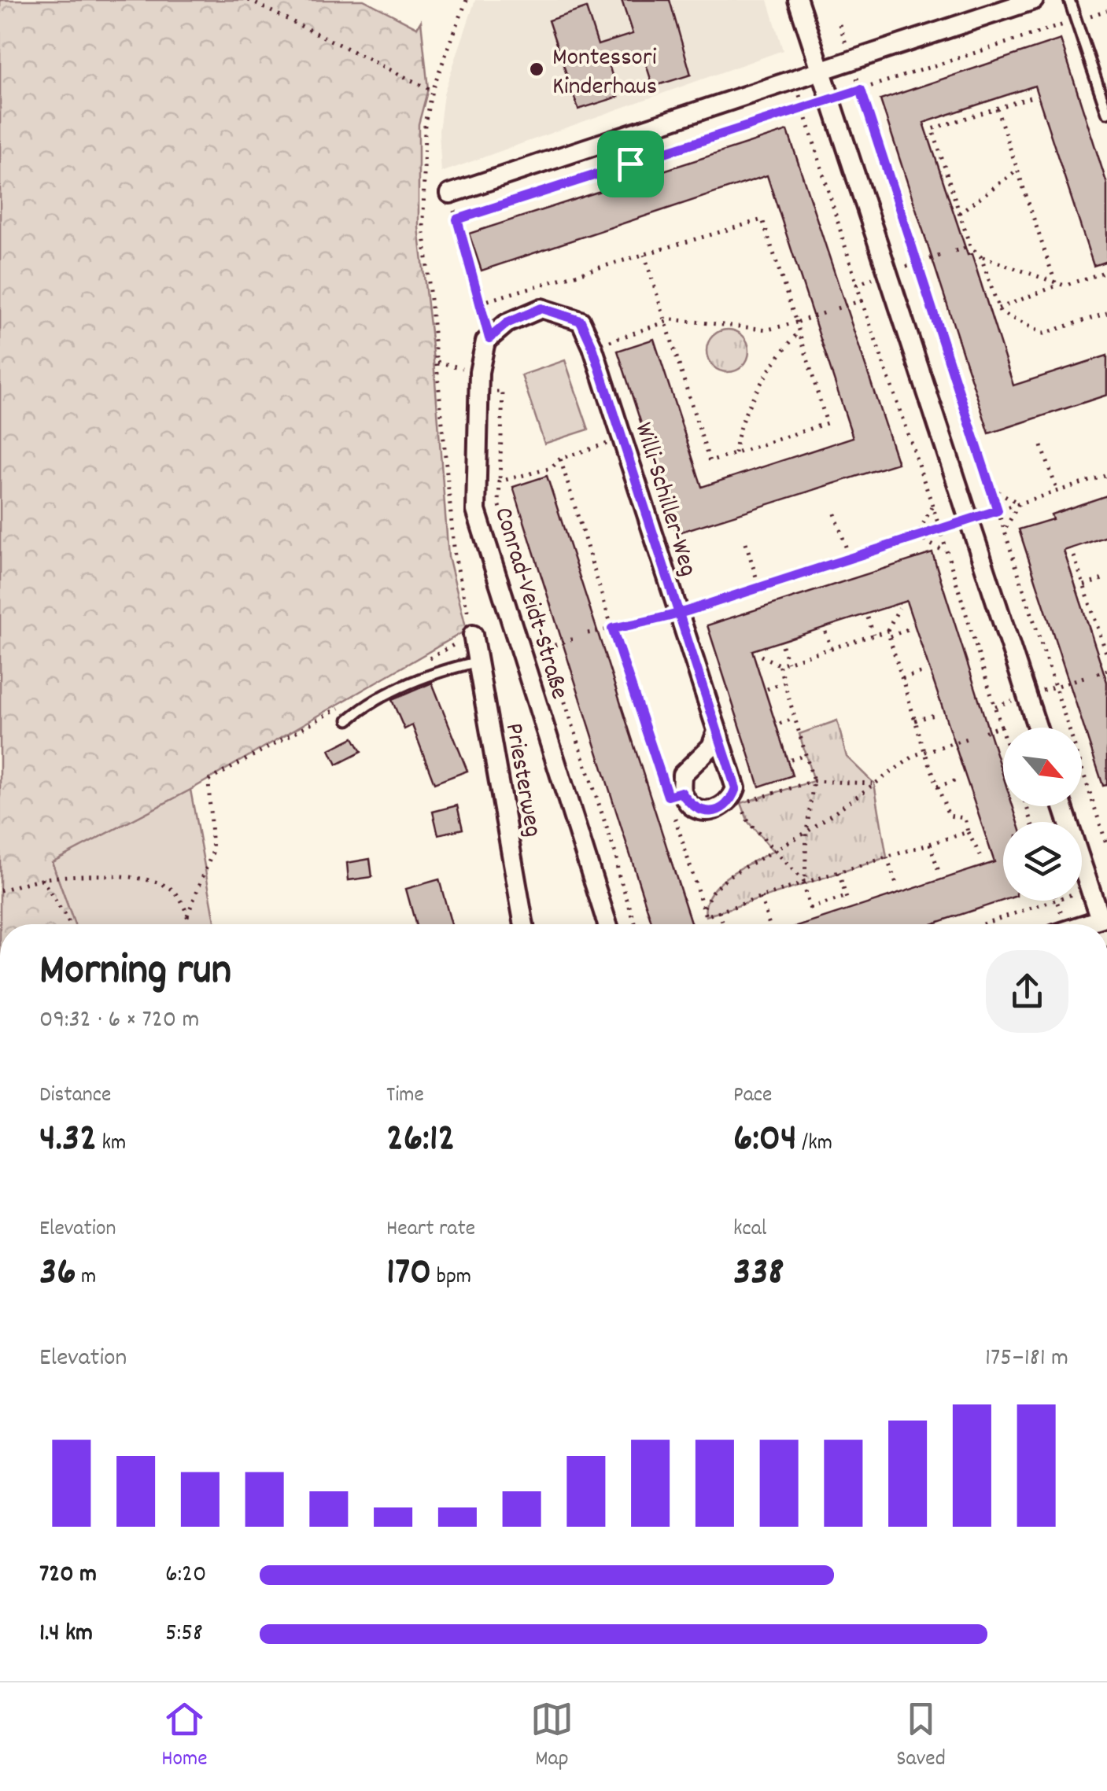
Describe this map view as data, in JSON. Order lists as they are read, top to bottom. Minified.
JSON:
{"streets":{"street":["Willi-Schiller-Weg","Conrad-Veidt-Straße","Priesterweg"]},"crossings":[["Willi-Schiller-Weg","Conrad-Veidt-Straße"]],"places":["Montessori Kinderhaus"],"north":"bottom right","page":{"heading":["Morning run","09:32 · 6 × 720 m"],"stats":[["Distance","4.32 km"],["Time","26:12"],["Pace","6:04 /km"],["Elevation","36 m"],["Heart rate","170 bpm"],["kcal","338"]],"chart":["Elevation","175–181 m"],"list":[{"name":"720 m","note":"6:20"},{"name":"1.4 km","note":"5:58"}],"tabs":["Home","Map","Saved"]}}
